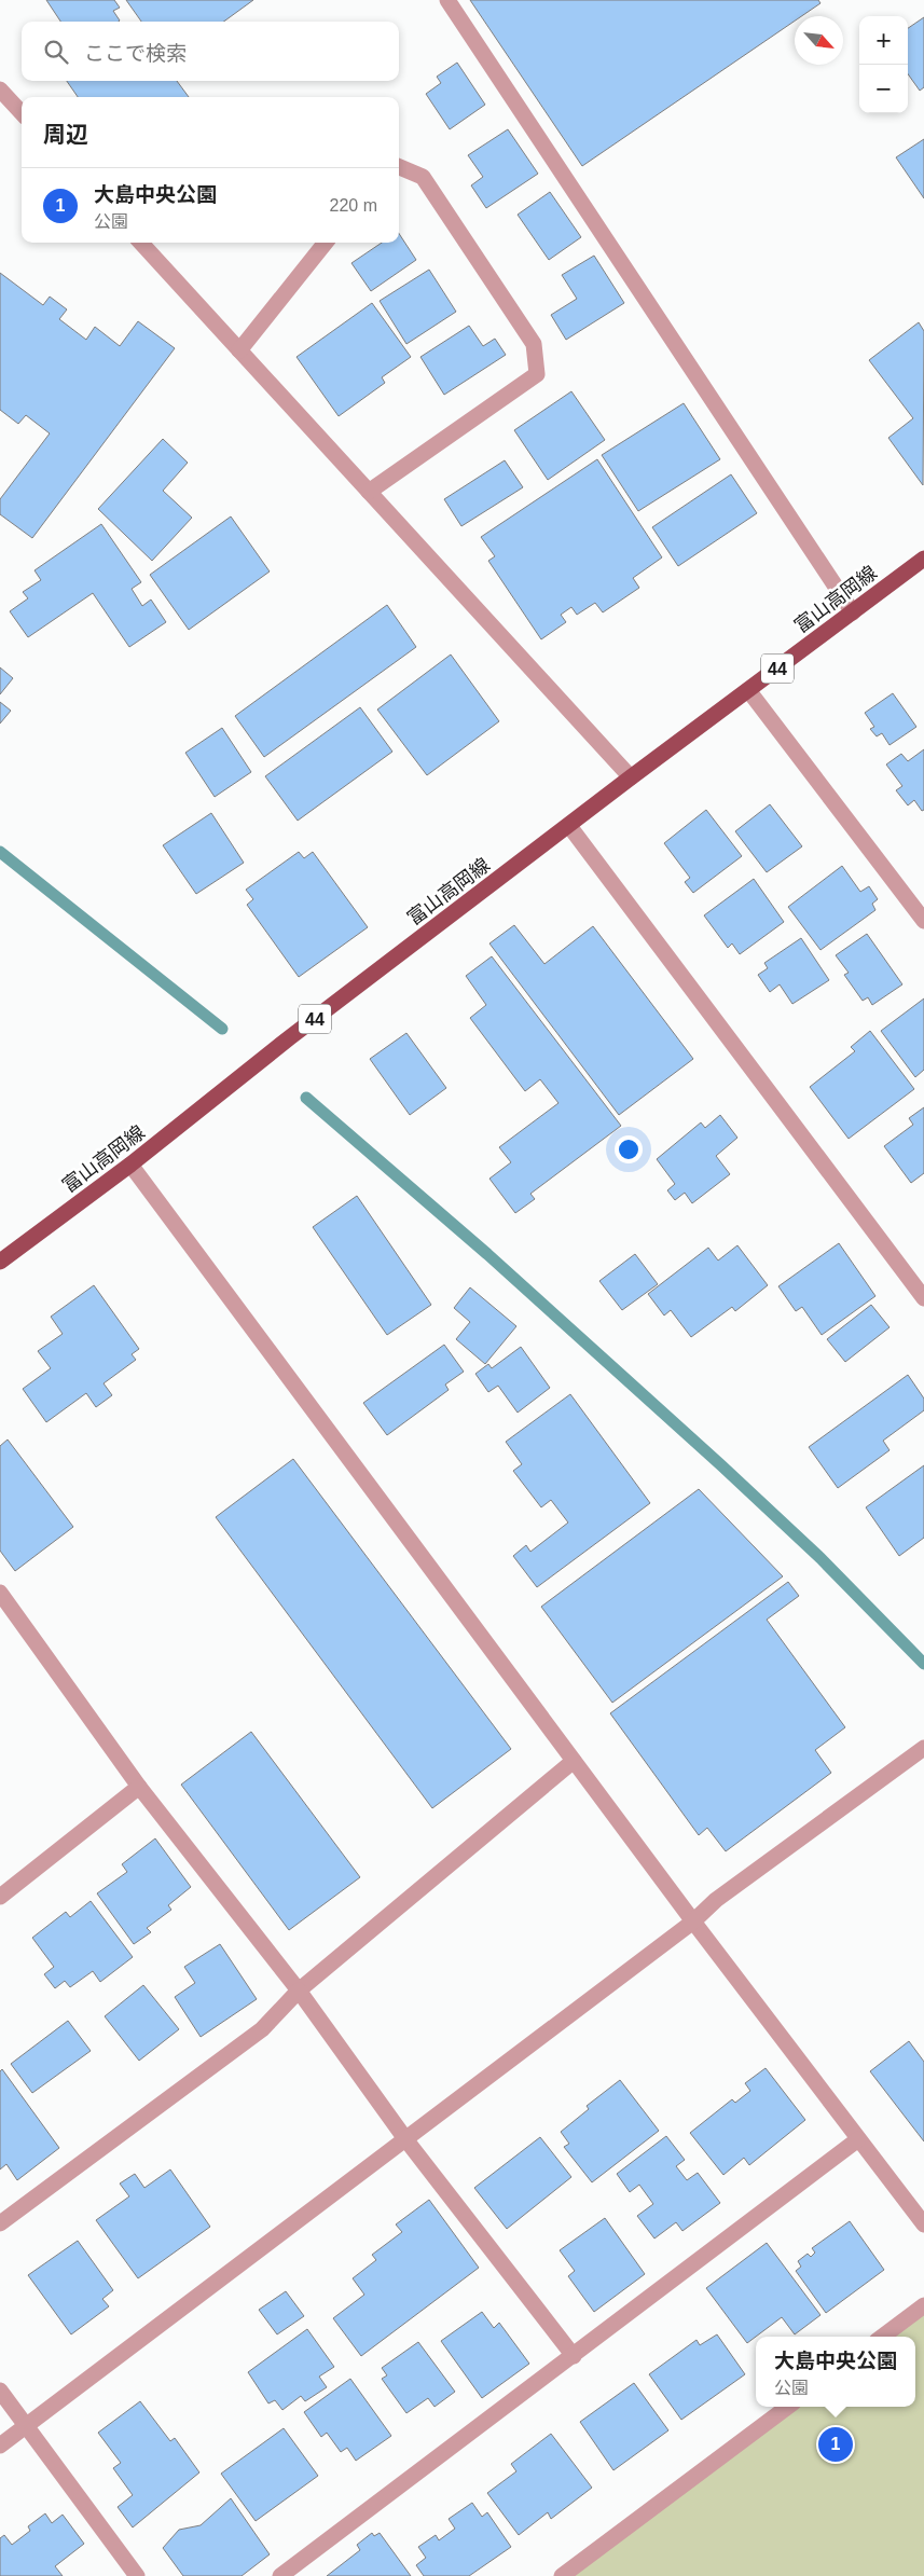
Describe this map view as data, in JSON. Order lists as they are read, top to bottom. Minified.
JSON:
{"streets":{"main road":["富山高岡線","44"]},"north":"bottom right","page":{"map_buttons":["+","−"],"search":"ここで検索","heading":"周辺","list":[{"mark":"1","name":"大島中央公園","note":"公園","value":"220 m"}],"popup":["大島中央公園","公園"],"pins":"1"}}
